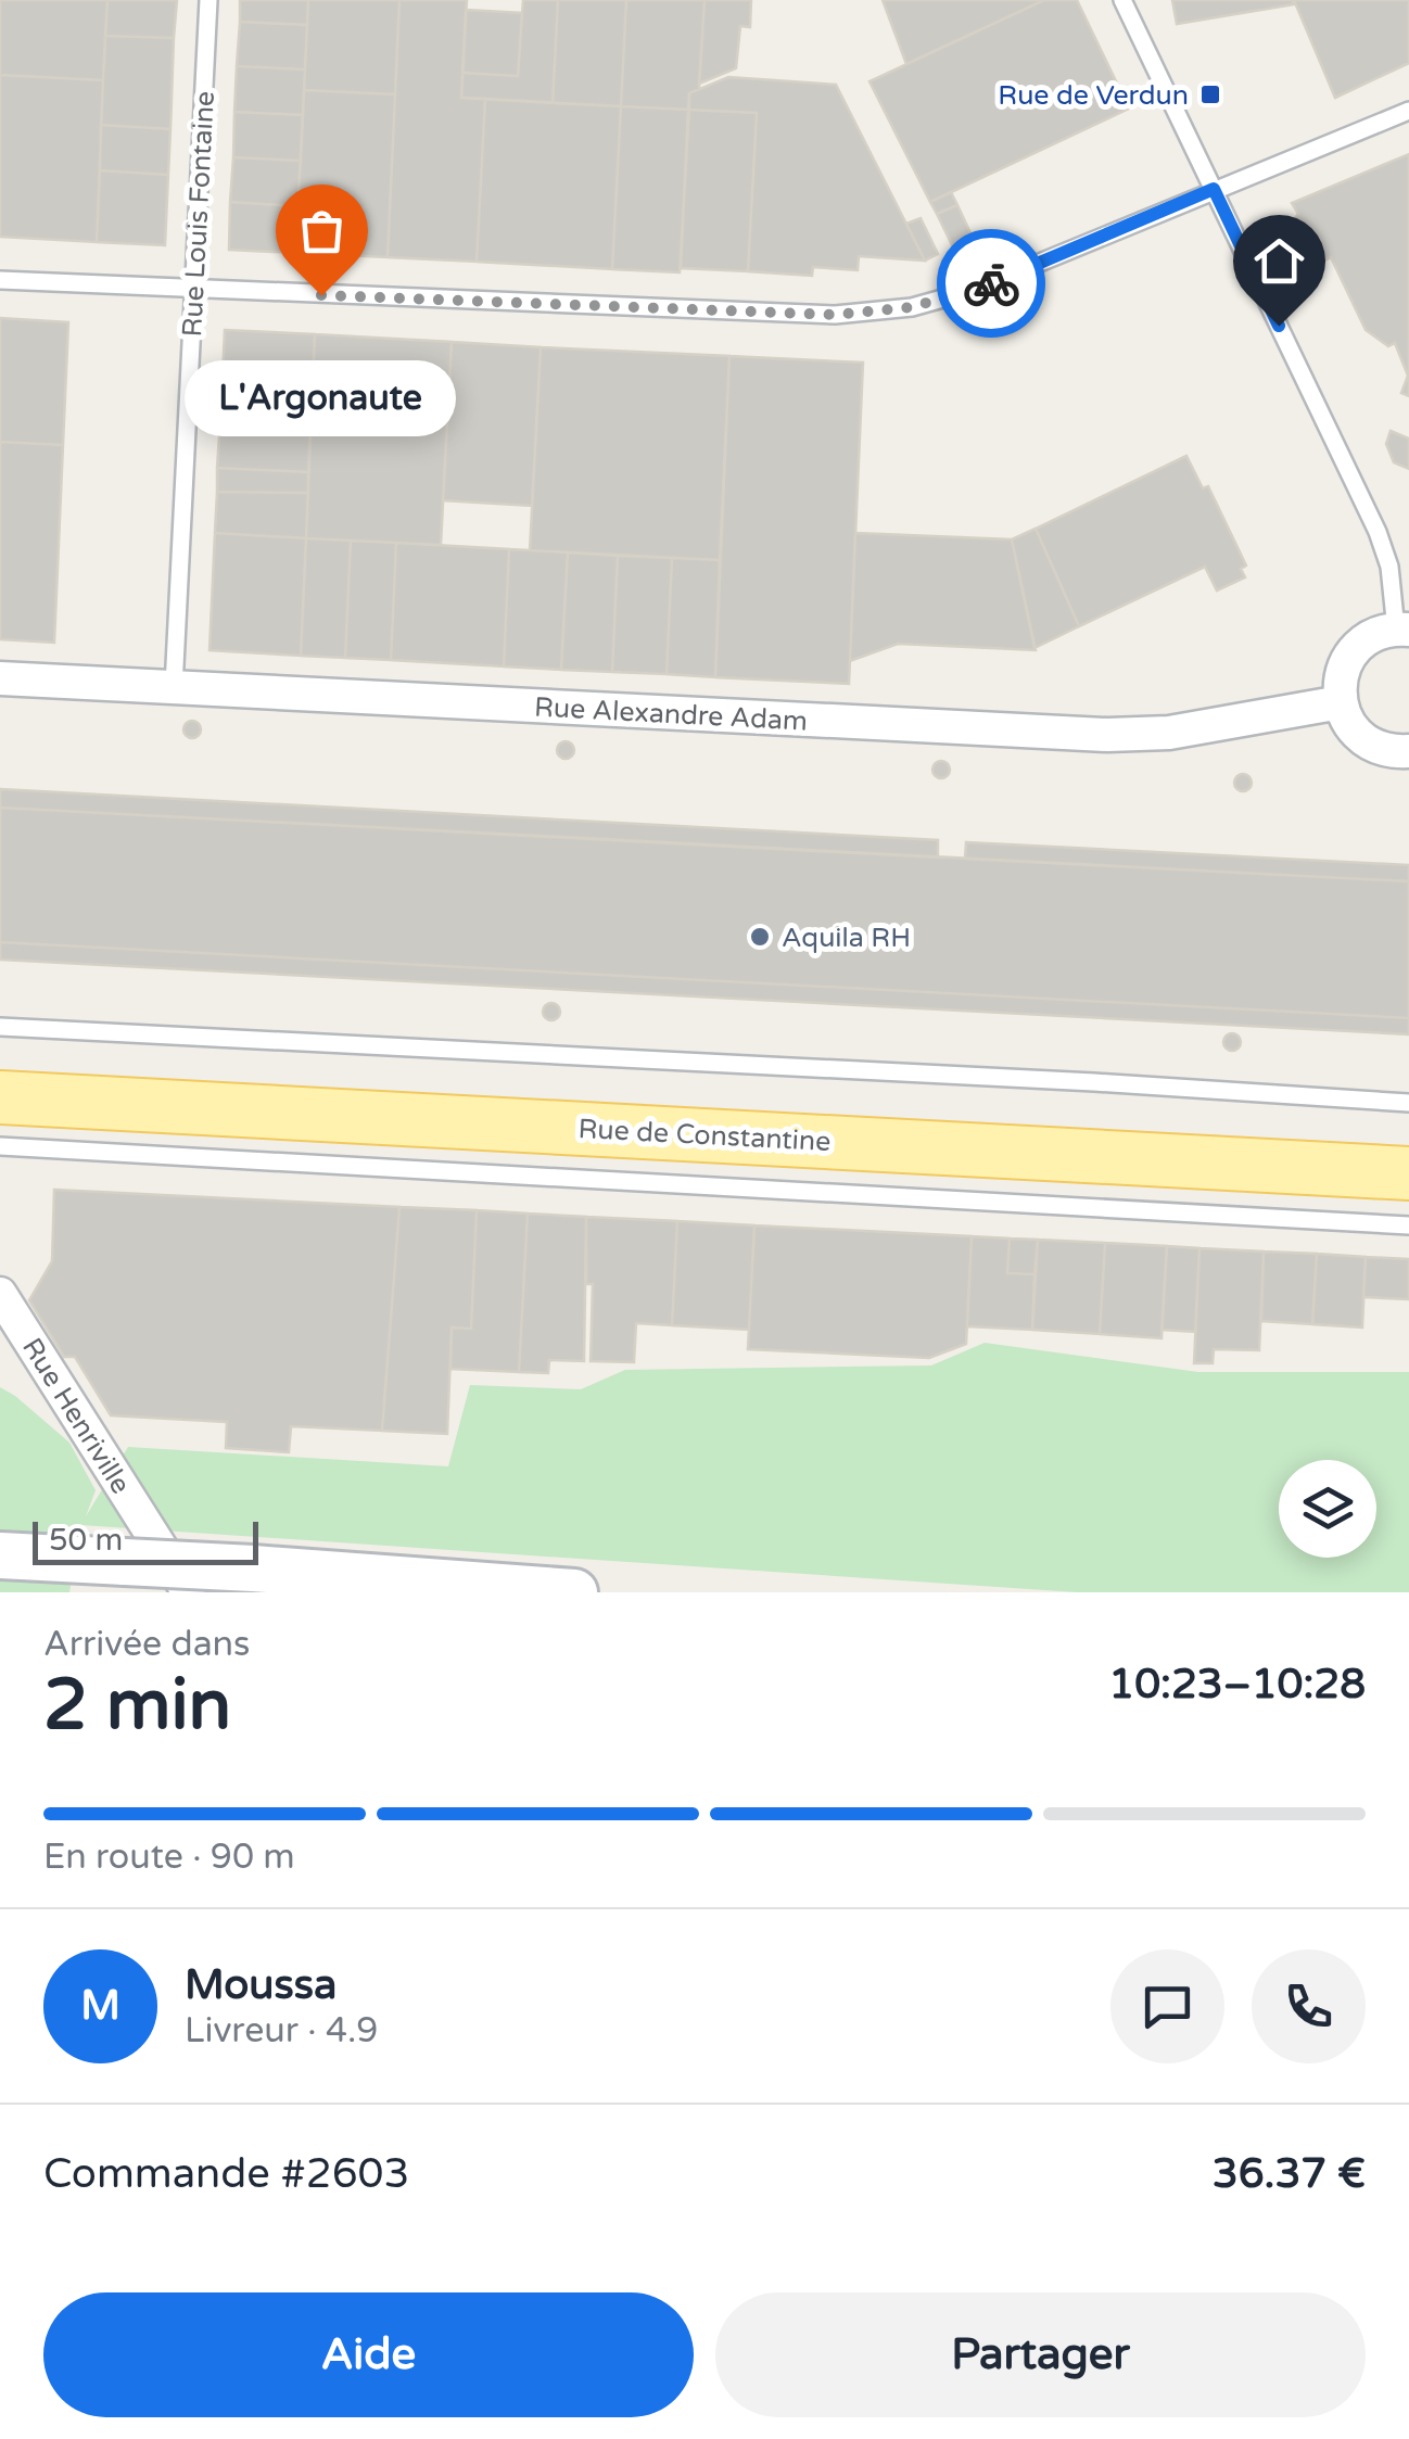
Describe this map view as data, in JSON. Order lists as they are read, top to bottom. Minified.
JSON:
{"streets":{"main road":["Rue de Constantine"],"street":["Rue Alexandre Adam","Rue Henriville"],"lane":["Rue Louis Fontaine"]},"crossings":[["Rue Louis Fontaine","Rue Alexandre Adam"]],"places":{"transit":["Rue de Verdun"],"other":["L'Argonaute","Aquila RH"]},"scale_bar":"50 m","page":{"bubble":"L'Argonaute","scale":"50 m","heading":["2 min","Arrivée dans","10:23–10:28"],"panel":["Moussa","Livreur · 4.9","Commande #2603","36.37 €"],"bar":"En route · 90 m","round":"M","buttons":["Aide","Partager"]}}
